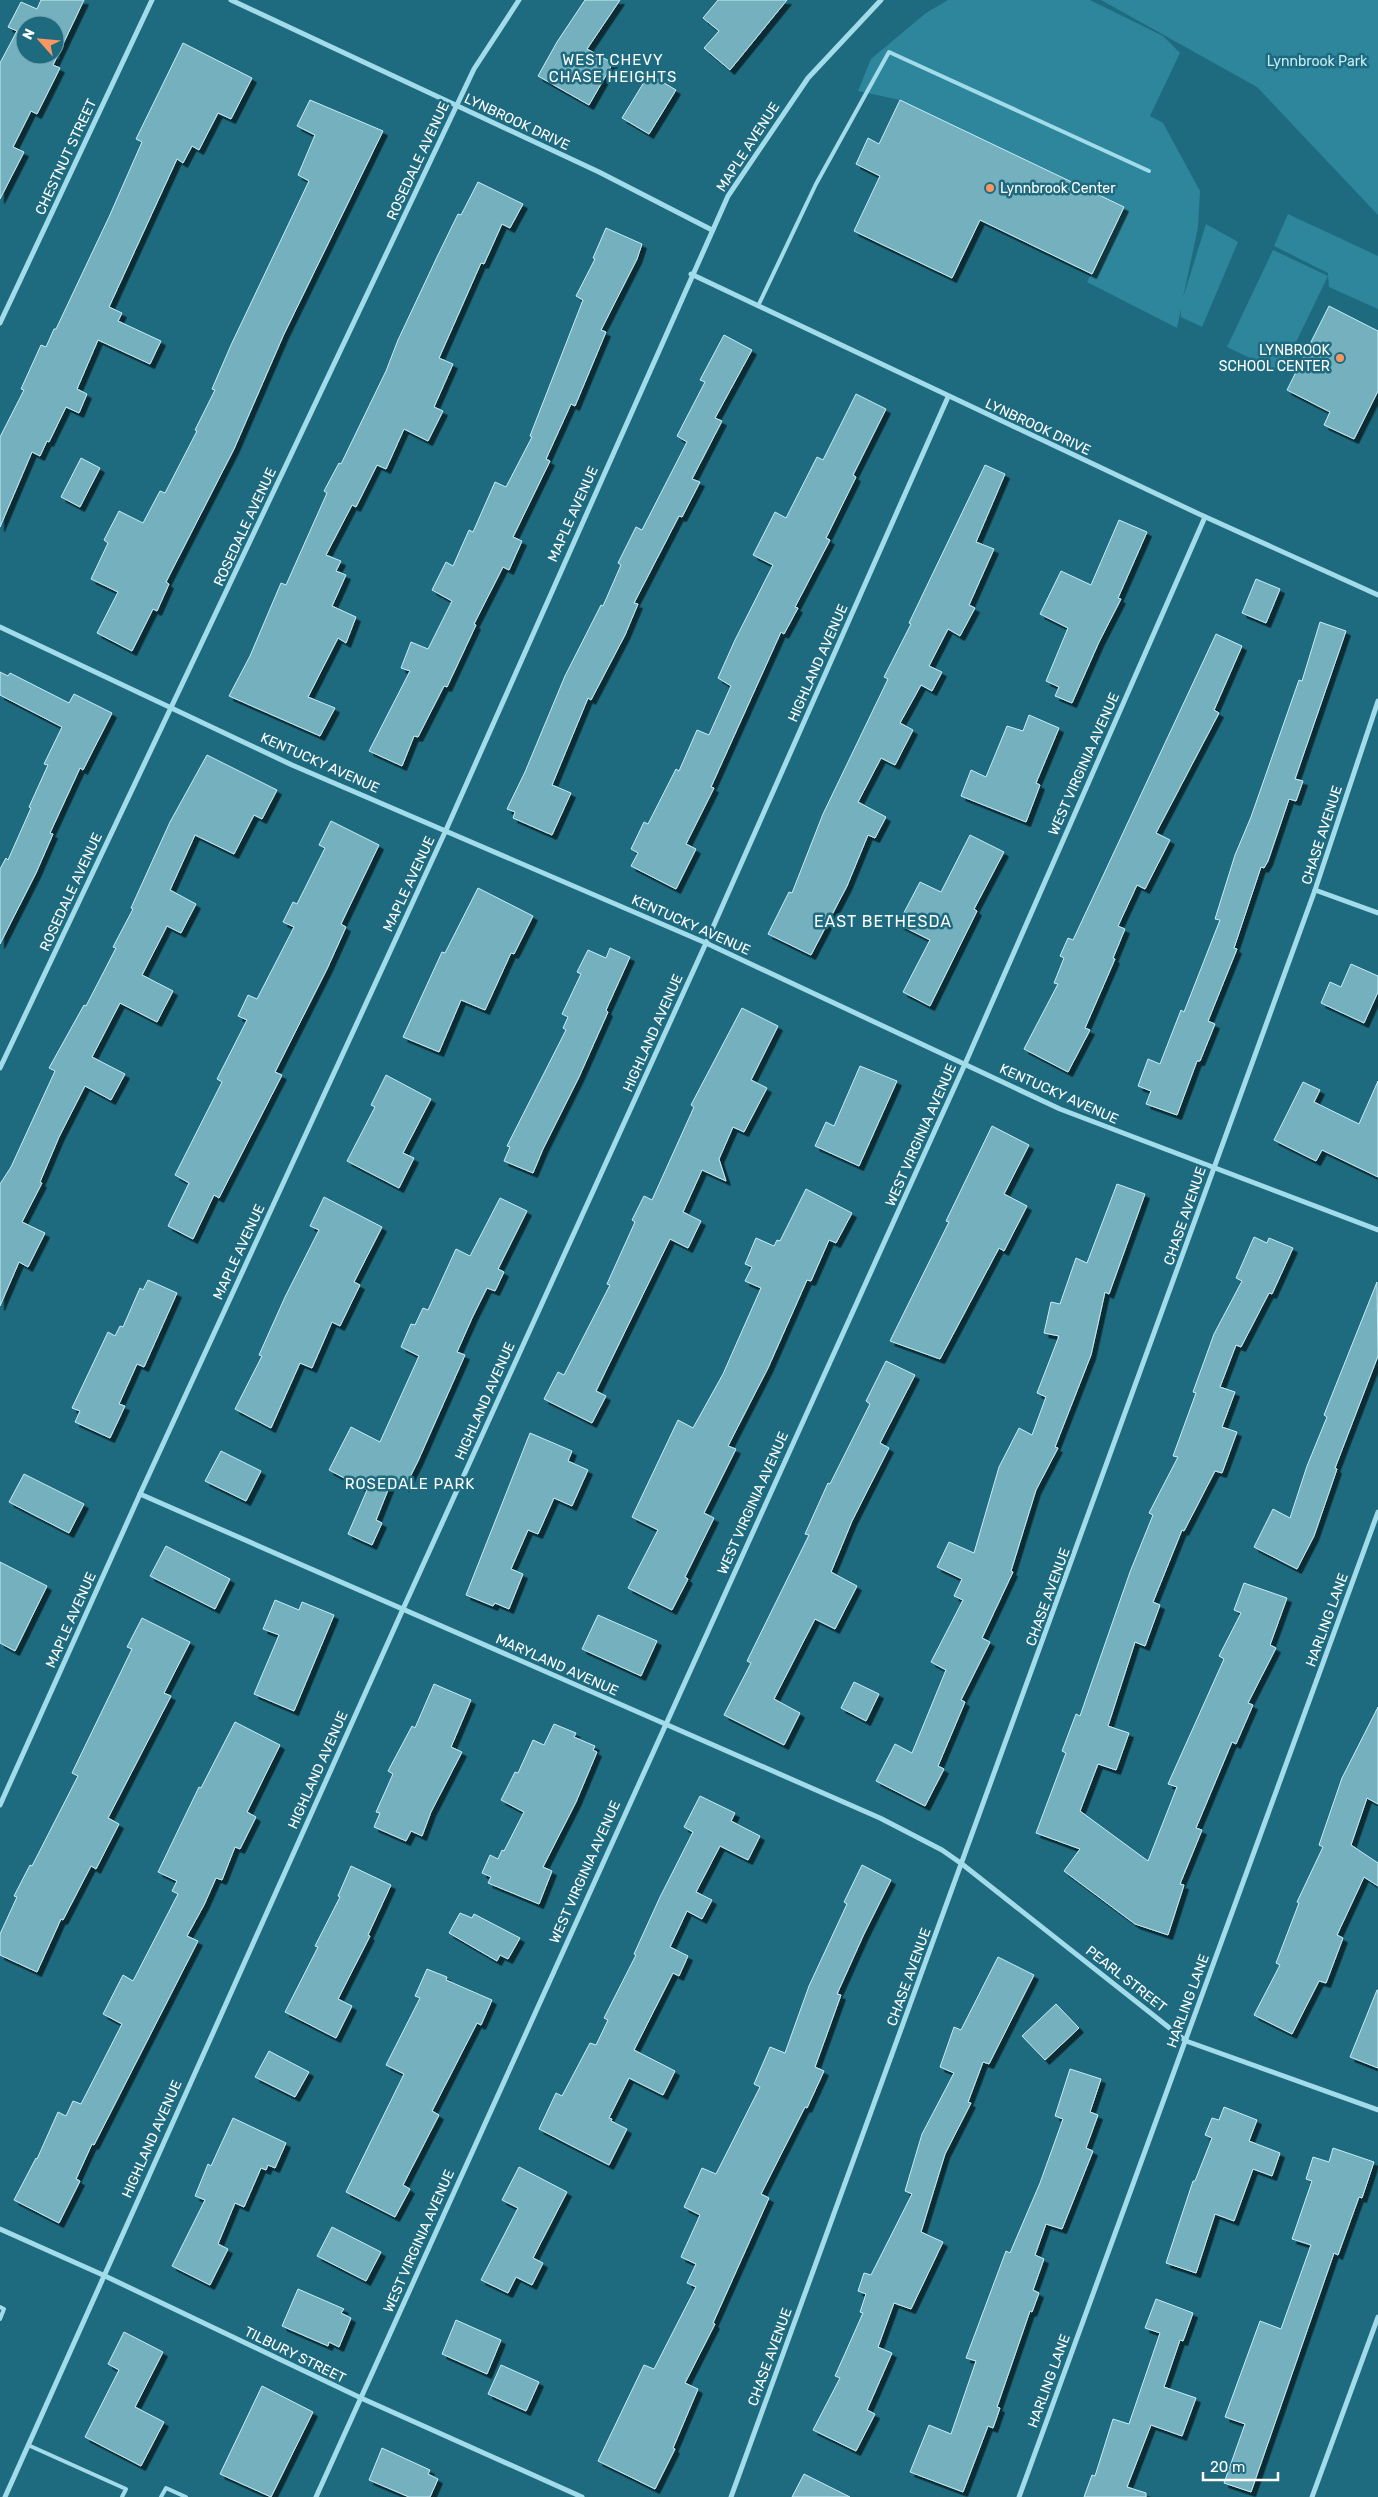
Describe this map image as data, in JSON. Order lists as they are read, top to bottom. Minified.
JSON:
{"streets":{"street":["LYNBROOK DRIVE","MAPLE AVENUE","CHESTNUT STREET","ROSEDALE AVENUE","HIGHLAND AVENUE","KENTUCKY AVENUE","WEST VIRGINIA AVENUE","CHASE AVENUE","HARLING LANE","MARYLAND AVENUE","PEARL STREET","TILBURY STREET"]},"crossings":[["LYNBROOK DRIVE","MAPLE AVENUE"],["LYNBROOK DRIVE","ROSEDALE AVENUE"],["LYNBROOK DRIVE","HIGHLAND AVENUE"],["LYNBROOK DRIVE","WEST VIRGINIA AVENUE"],["MAPLE AVENUE","KENTUCKY AVENUE"],["MAPLE AVENUE","MARYLAND AVENUE"],["ROSEDALE AVENUE","KENTUCKY AVENUE"],["HIGHLAND AVENUE","KENTUCKY AVENUE"],["HIGHLAND AVENUE","MARYLAND AVENUE"],["HIGHLAND AVENUE","TILBURY STREET"],["KENTUCKY AVENUE","WEST VIRGINIA AVENUE"],["KENTUCKY AVENUE","CHASE AVENUE"],["WEST VIRGINIA AVENUE","MARYLAND AVENUE"],["WEST VIRGINIA AVENUE","TILBURY STREET"],["CHASE AVENUE","MARYLAND AVENUE"],["CHASE AVENUE","PEARL STREET"],["HARLING LANE","PEARL STREET"],["MARYLAND AVENUE","PEARL STREET"]],"districts":["WEST CHEVY CHASE HEIGHTS","EAST BETHESDA","ROSEDALE PARK"],"parks":["Lynnbrook Park"],"places":["Lynnbrook Center","LYNBROOK SCHOOL CENTER"],"scale_bar":"20 m","north":"top left"}
